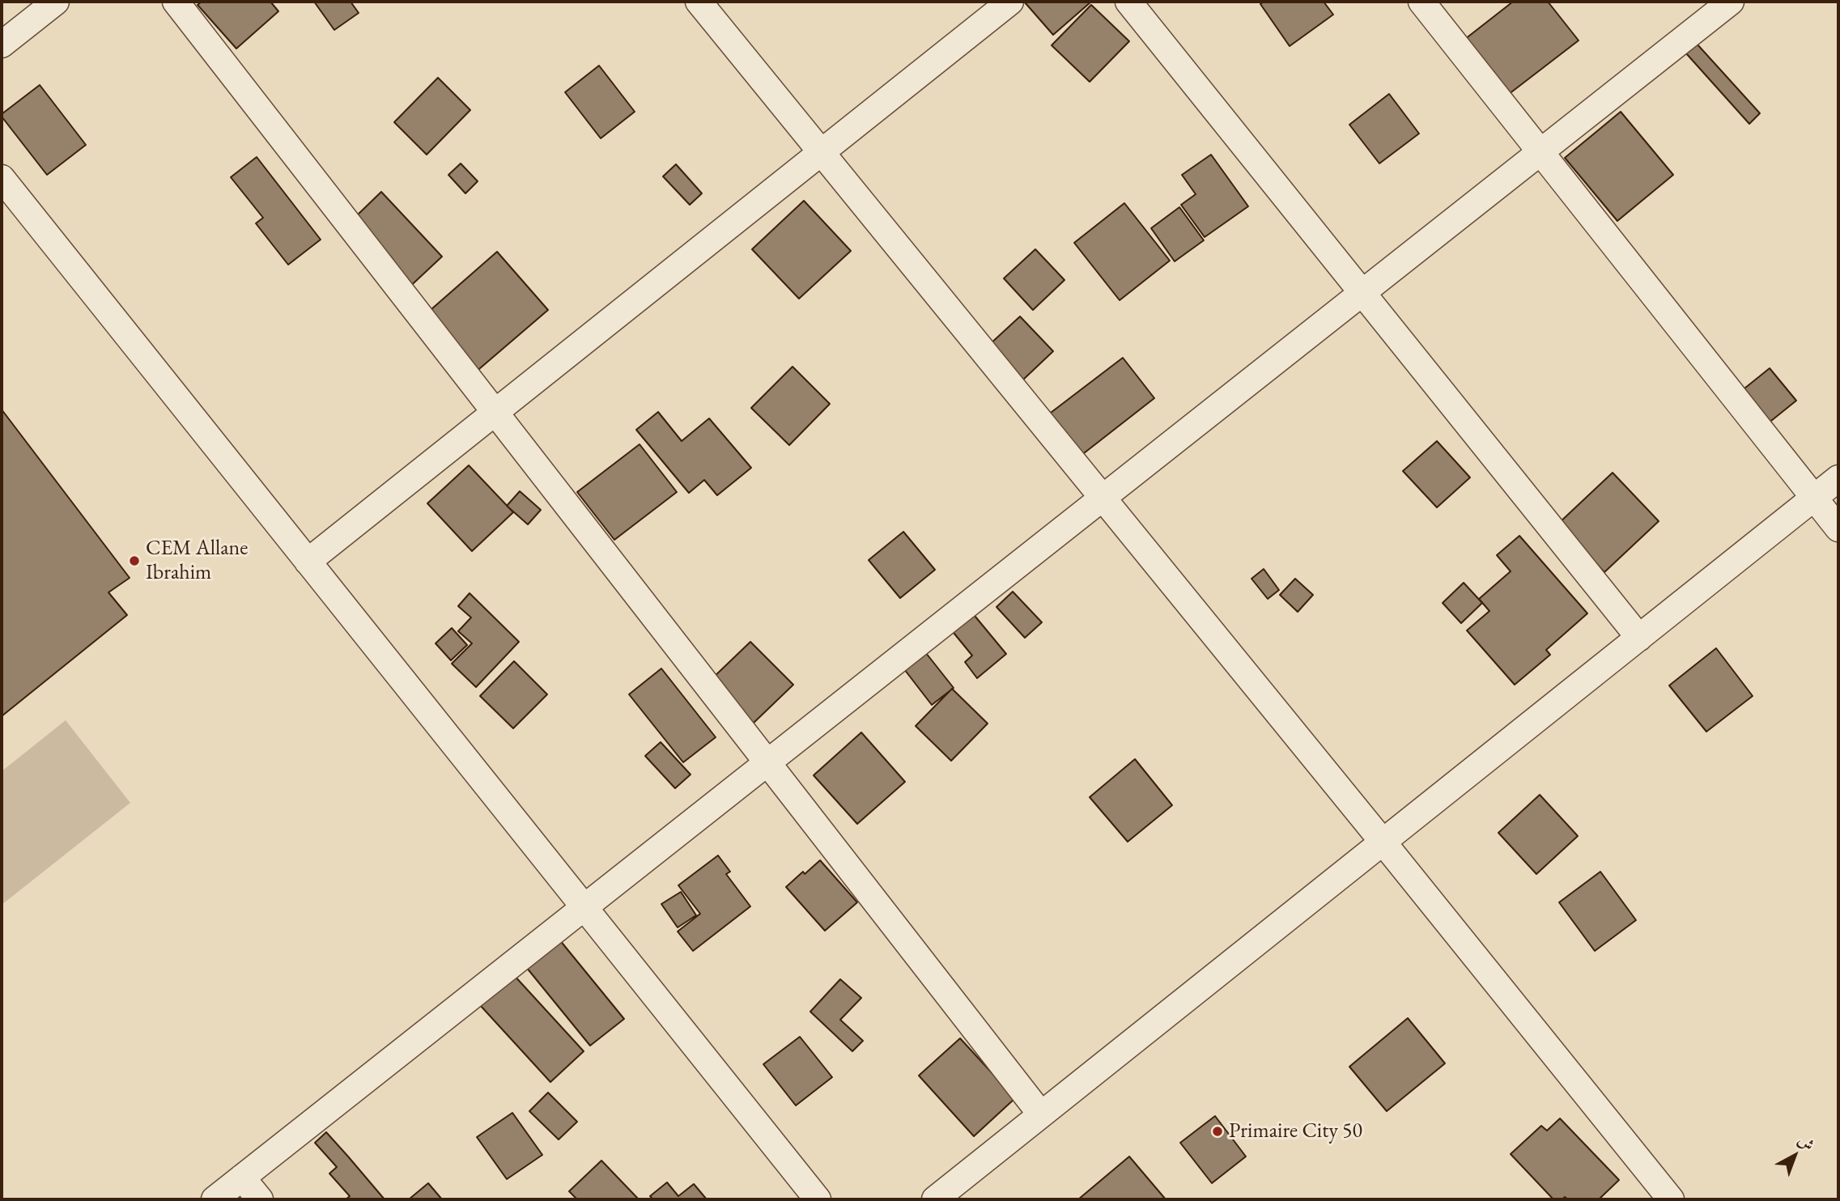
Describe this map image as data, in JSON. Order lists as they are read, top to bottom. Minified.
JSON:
{"places":["CEM Allane Ibrahim","Primaire City 50"],"north":"top right"}
